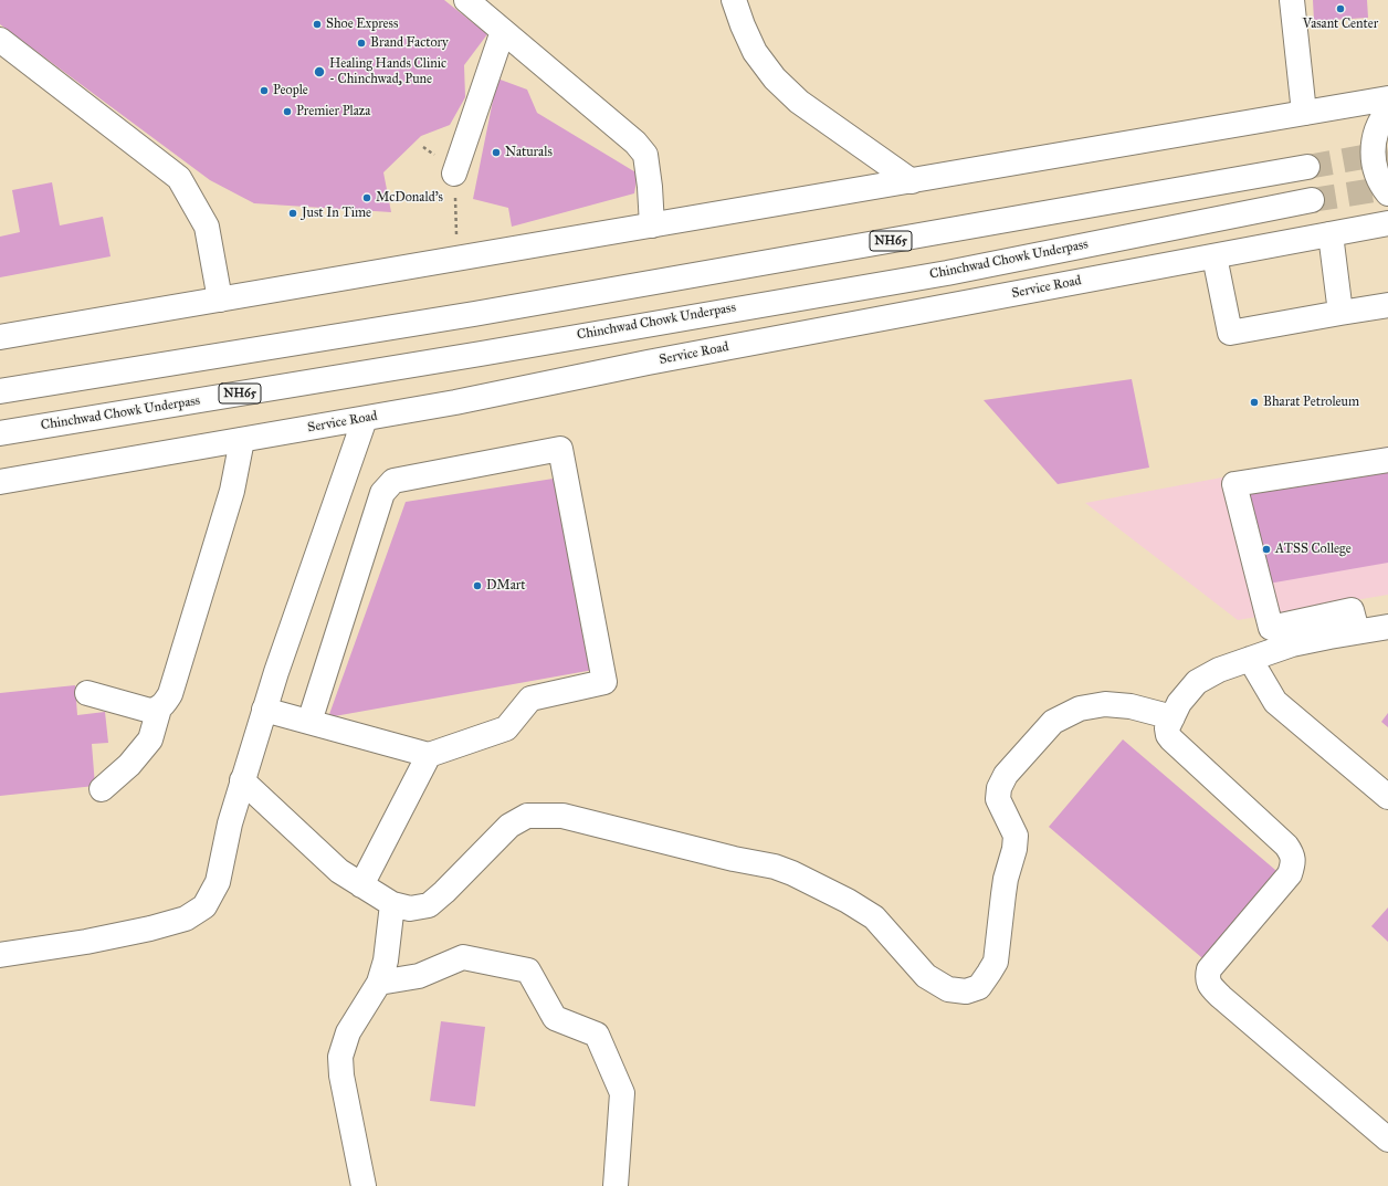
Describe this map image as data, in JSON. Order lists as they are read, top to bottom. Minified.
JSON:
{"streets":{"main road":["NH65","Chinchwad Chowk Underpass","Service Road"]},"places":["Vasant Center","Shoe Express","Brand Factory","Healing Hands Clinic - Chinchwad, Pune","People","Premier Plaza","Naturals","McDonald's","Just In Time","Bharat Petroleum","ATSS College","DMart"]}
